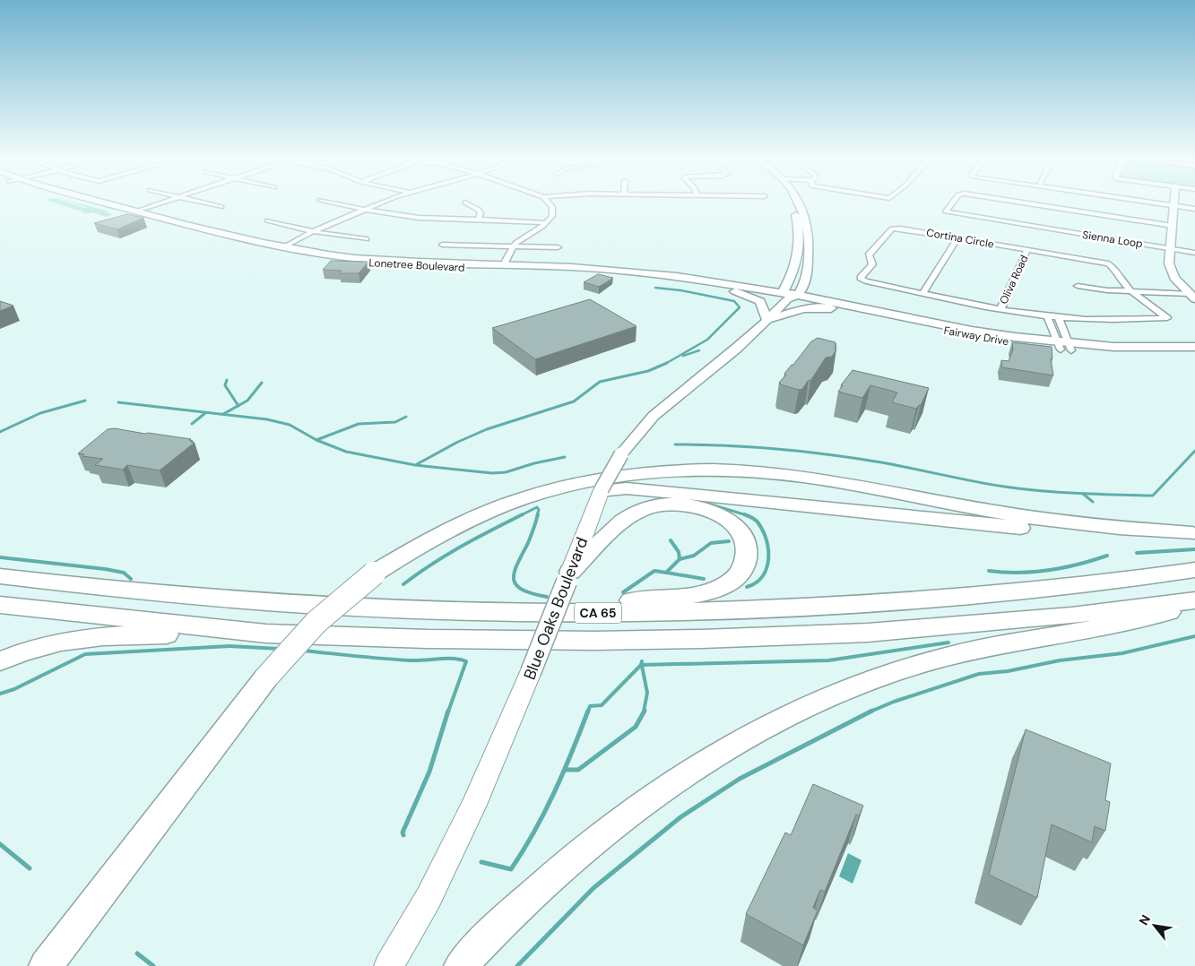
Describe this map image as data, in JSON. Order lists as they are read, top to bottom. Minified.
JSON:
{"streets":{"highway":["CA 65"],"main road":["Lonetree Boulevard","Fairway Drive","Blue Oaks Boulevard"],"street":["Cortina Circle","Sienna Loop","Oliva Road"]},"crossings":[["Cortina Circle","Oliva Road"],["Lonetree Boulevard","Fairway Drive"],["Lonetree Boulevard","Blue Oaks Boulevard"],["Fairway Drive","Blue Oaks Boulevard"]],"north":"top left"}
